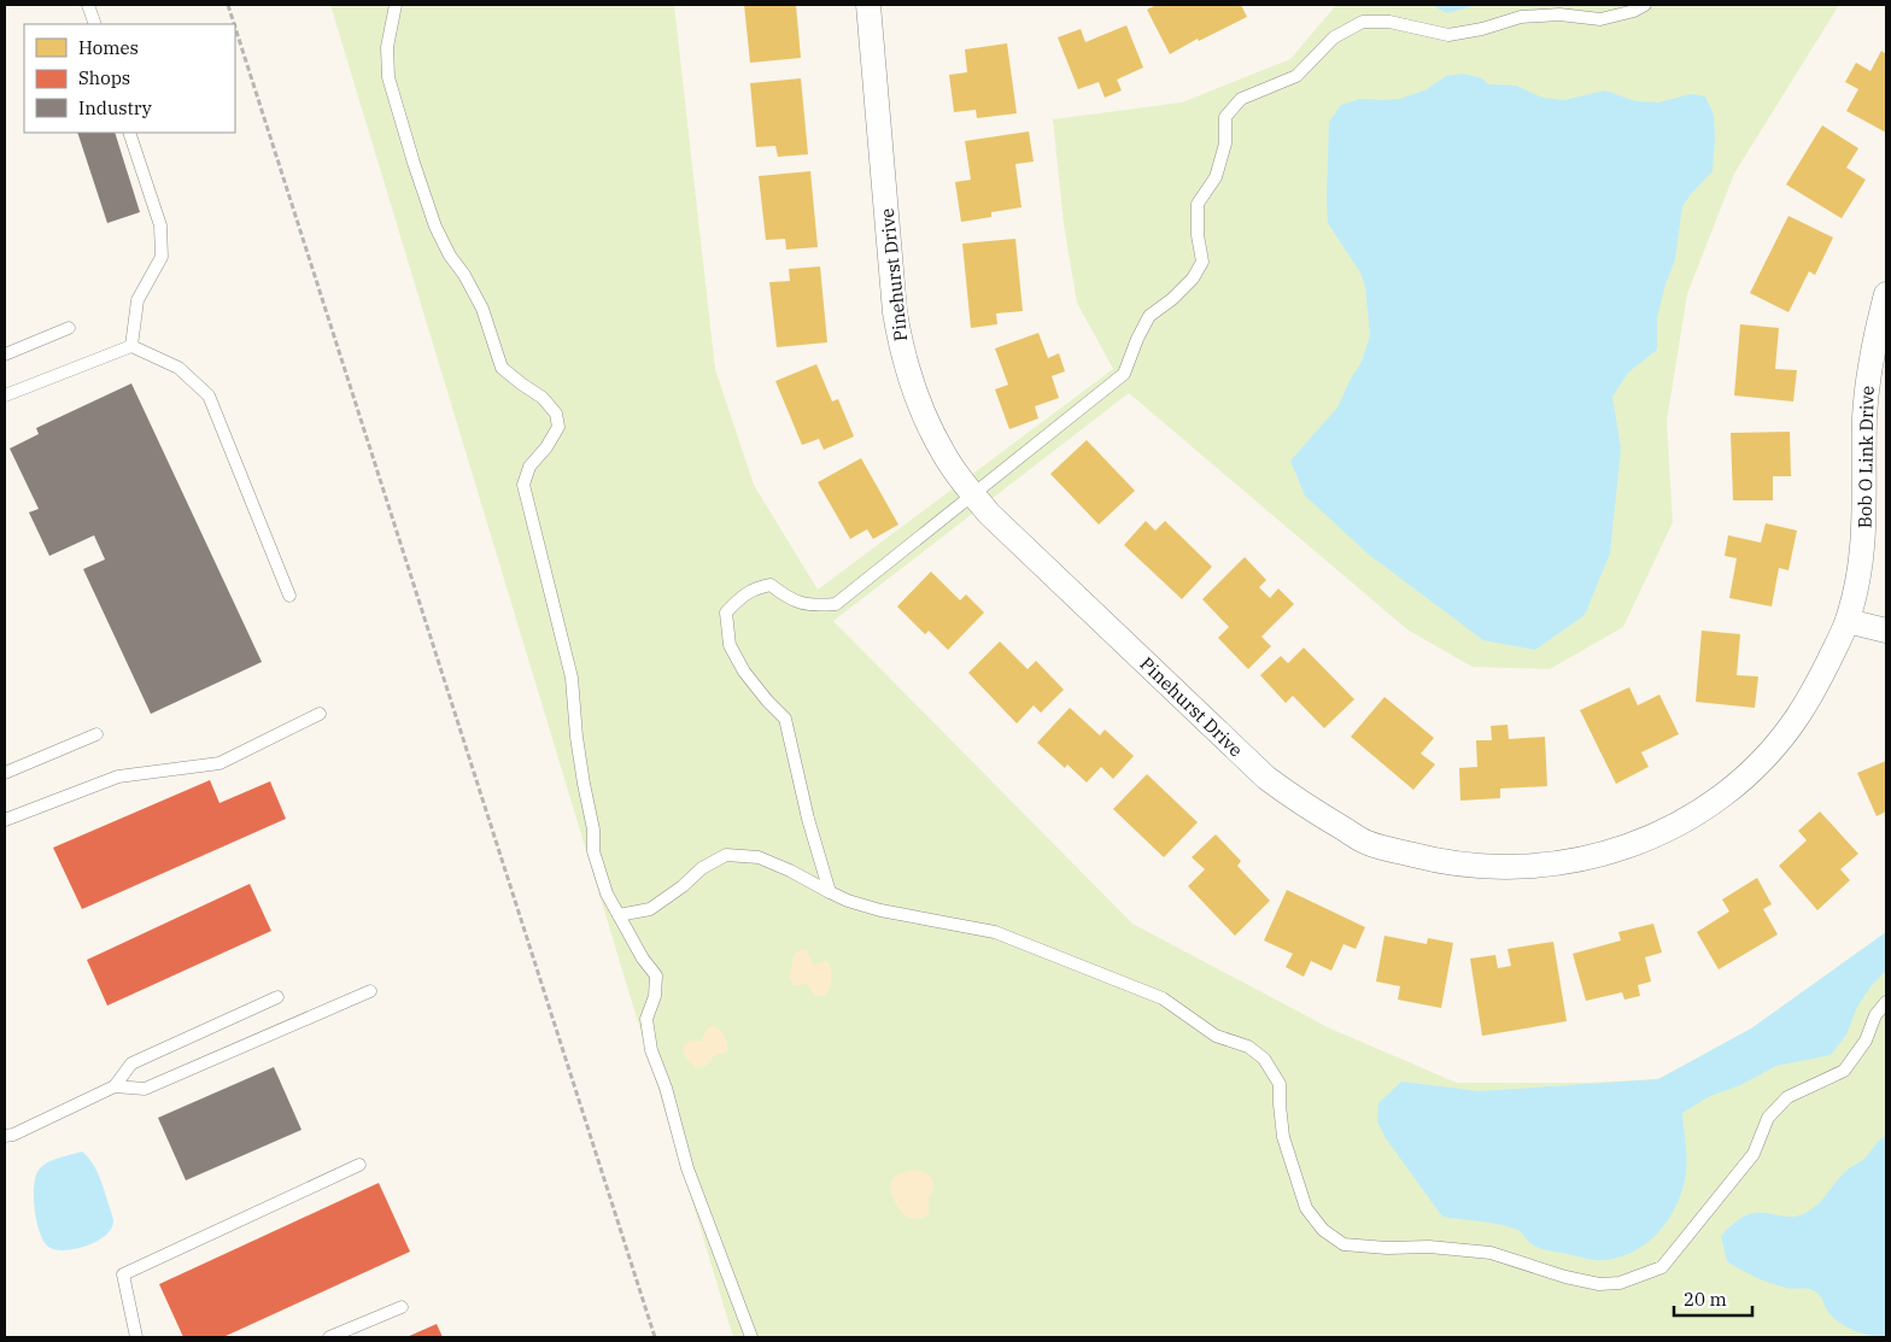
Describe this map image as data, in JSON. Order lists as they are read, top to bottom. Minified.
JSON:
{"streets":{"street":["Pinehurst Drive","Bob O Link Drive"]},"crossings":[["Pinehurst Drive","Bob O Link Drive"]],"legend":["Homes","Shops","Industry"],"scale_bar":"20 m"}
